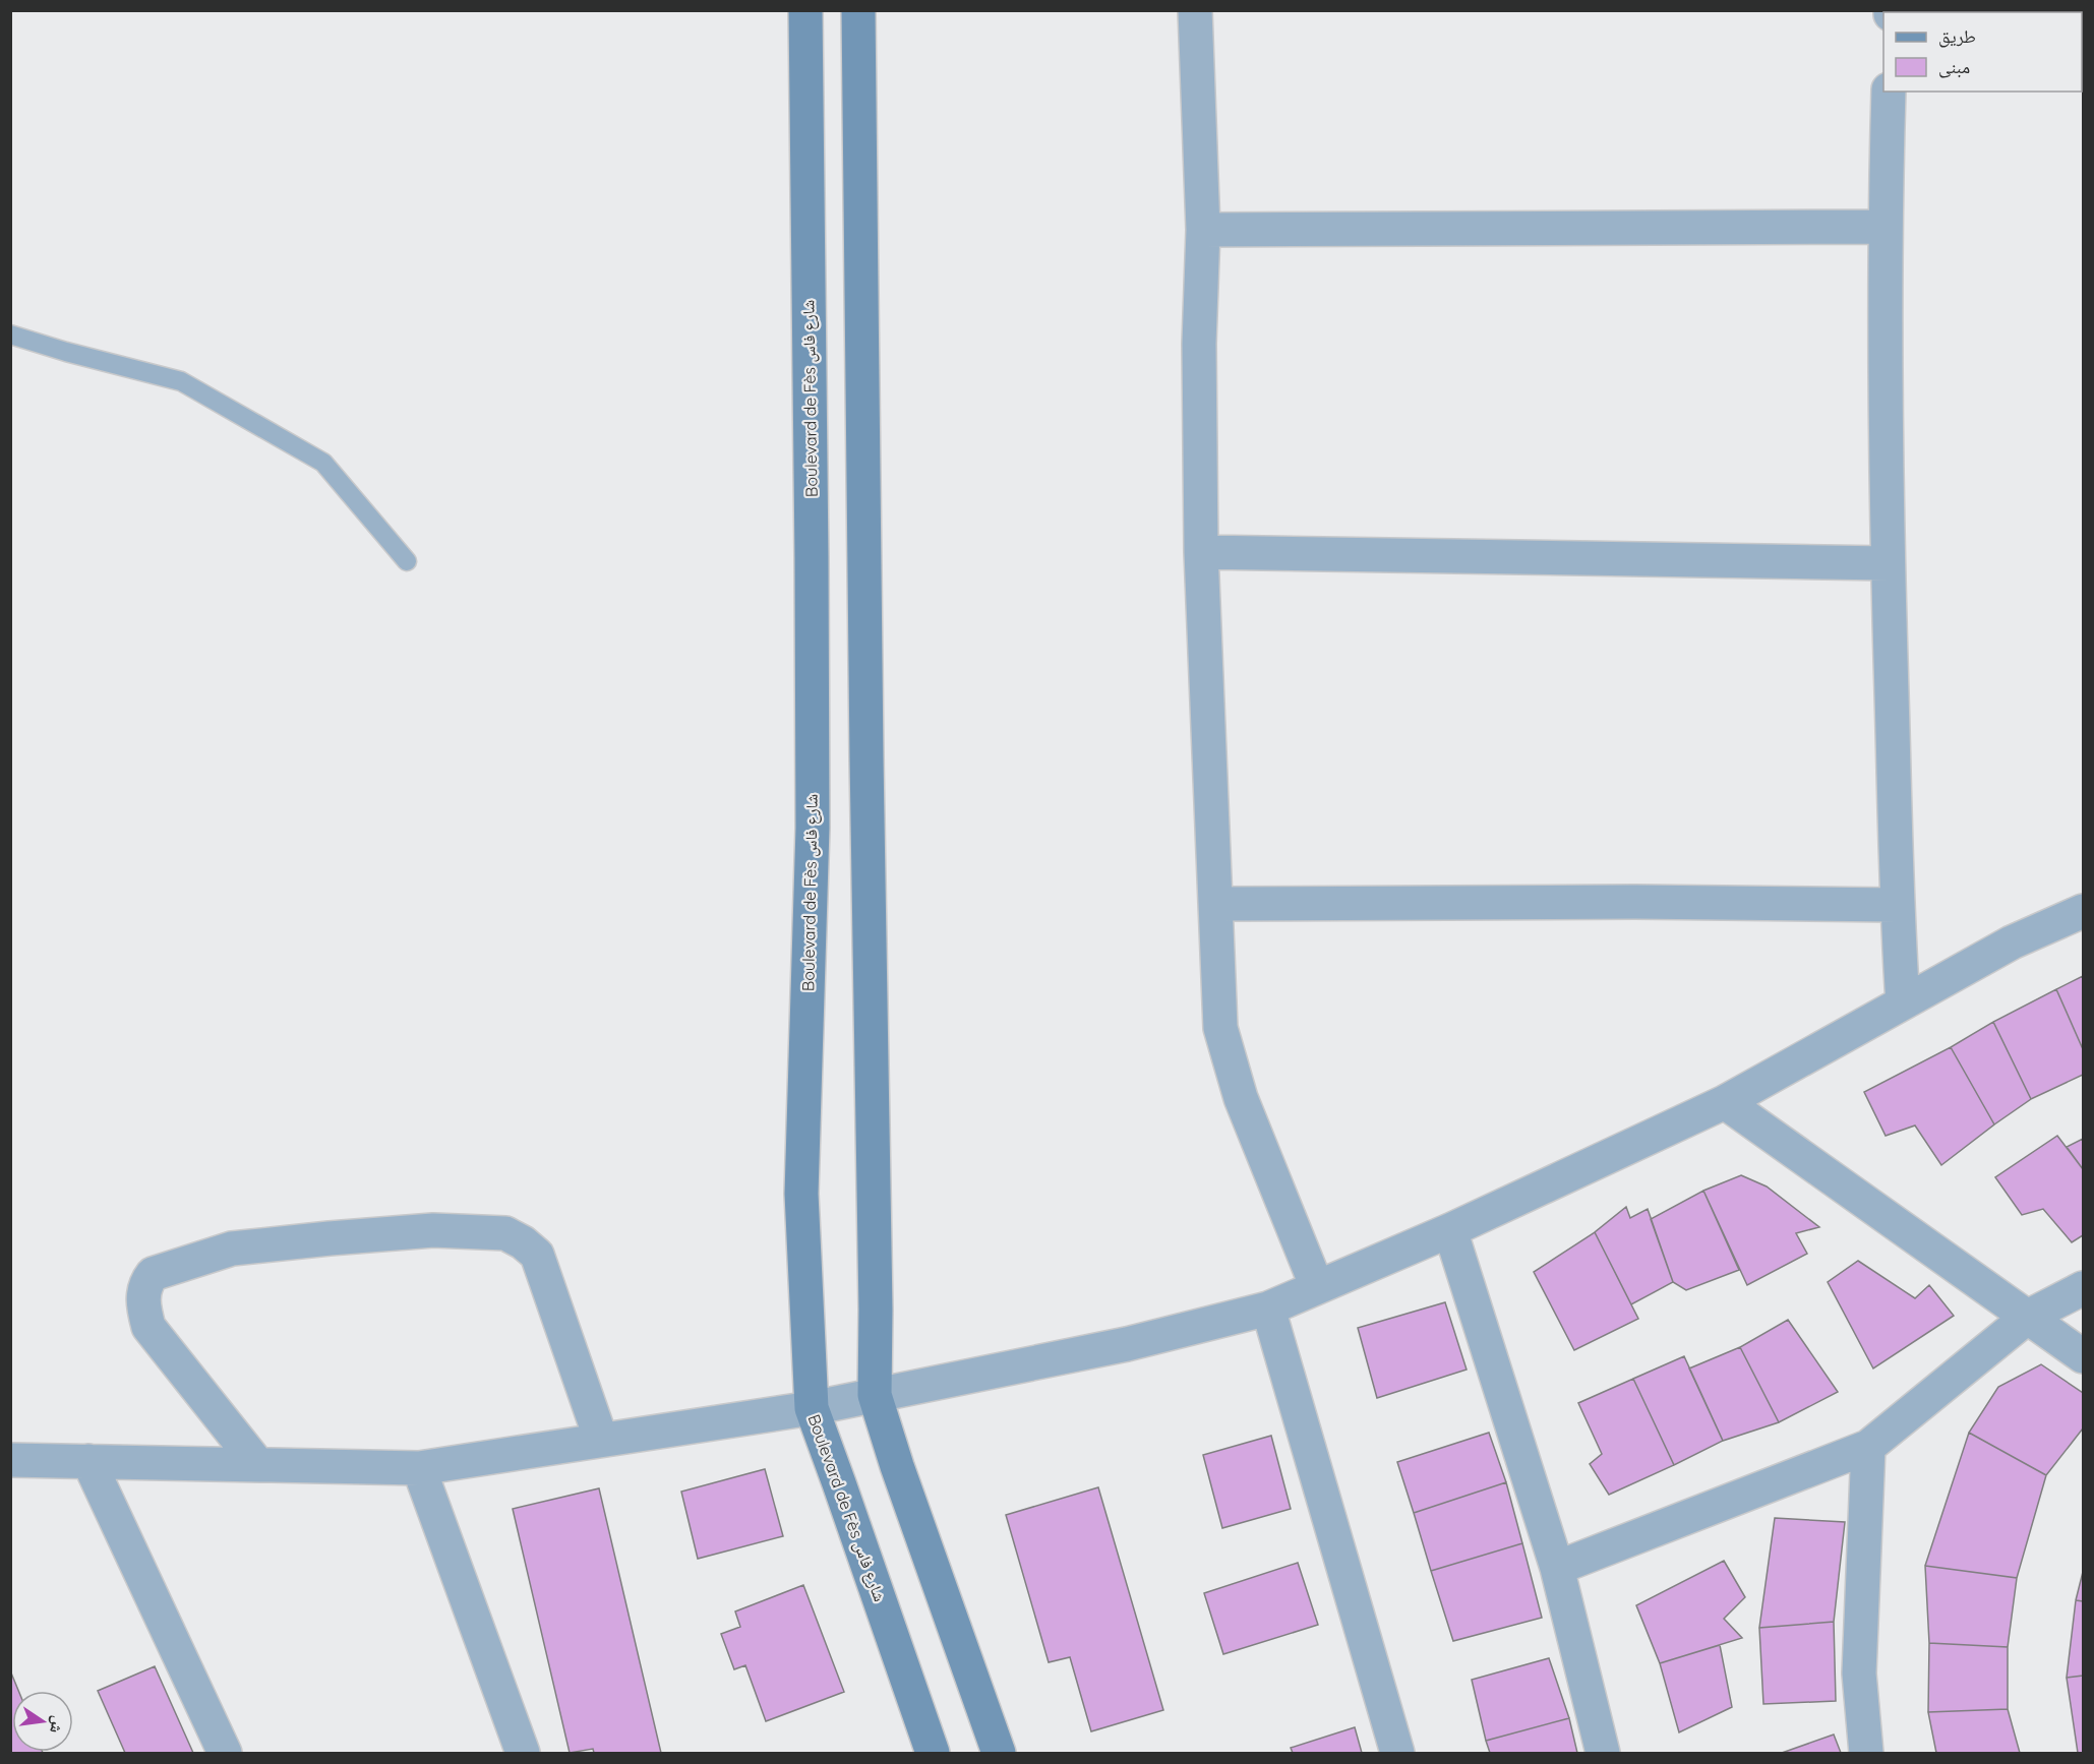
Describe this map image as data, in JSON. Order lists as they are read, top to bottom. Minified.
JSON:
{"streets":{"main road":["Boulevard de Fès شارع فاس"]},"legend":["طريق","مبنى"],"north":"right"}
